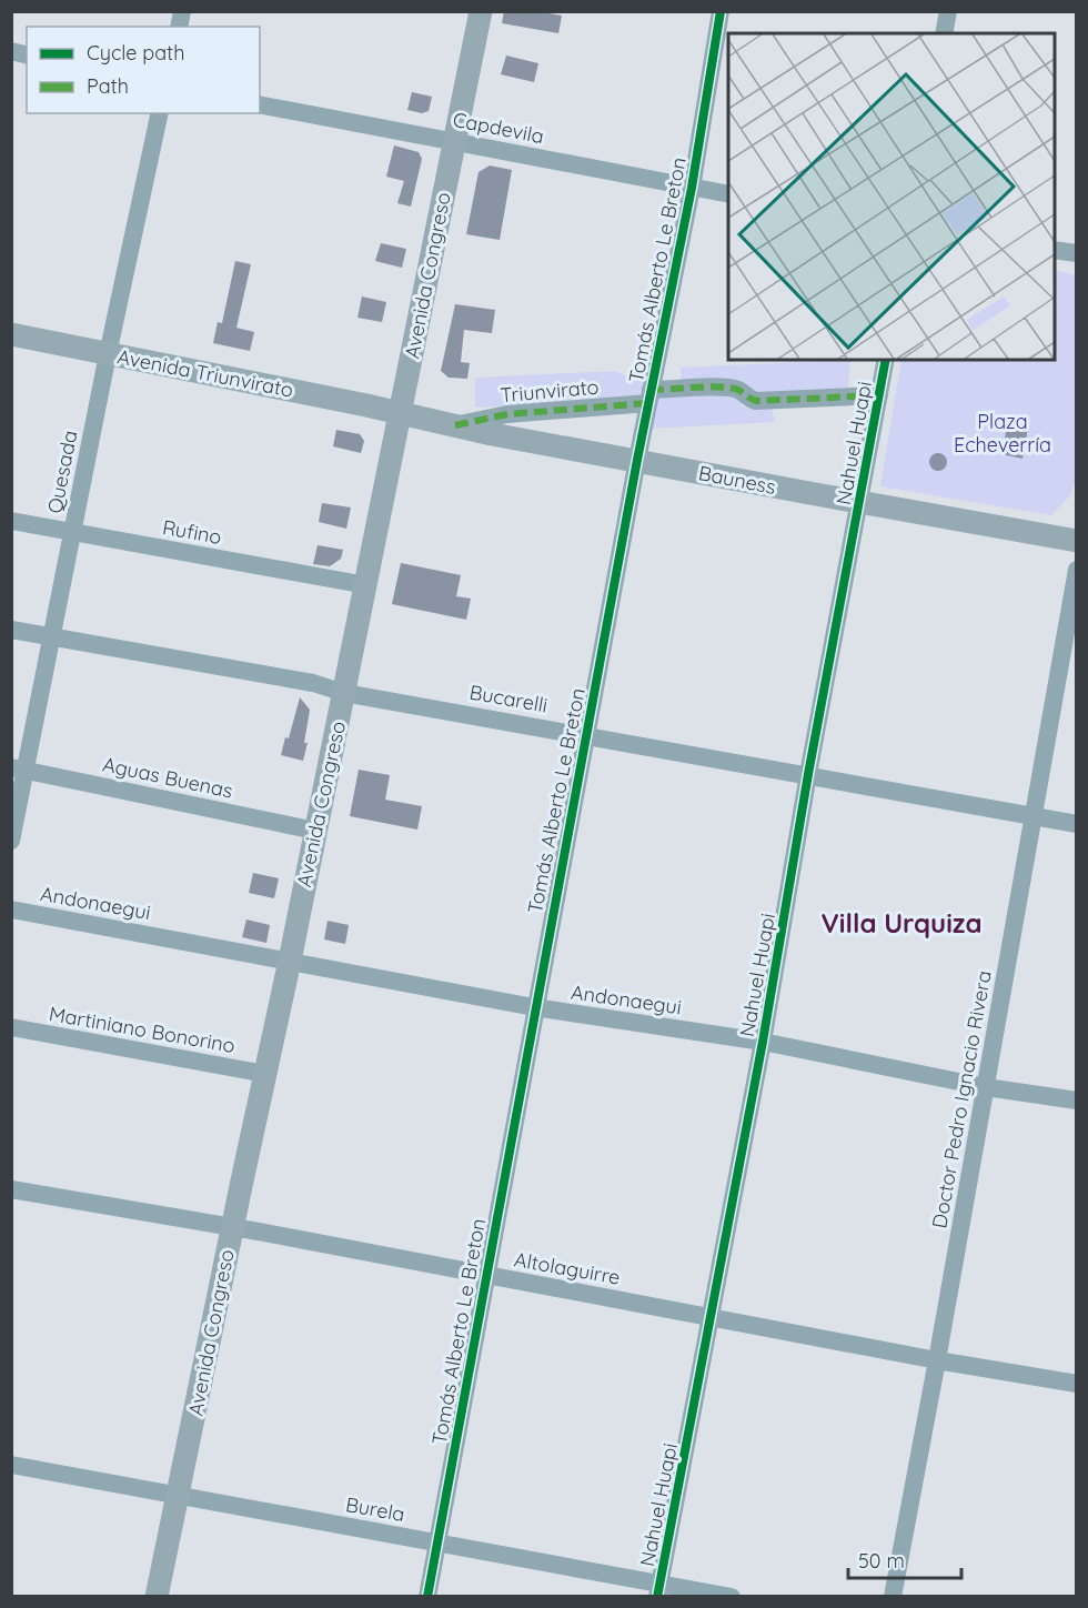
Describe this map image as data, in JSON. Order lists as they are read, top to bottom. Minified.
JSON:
{"streets":{"main road":["Avenida Congreso","Avenida Triunvirato","Bauness"],"street":["Capdevila","Tomás Alberto Le Breton","Triunvirato","Nahuel Huapi","Quesada","Rufino","Bucarelli","Aguas Buenas","Andonaegui","Martiniano Bonorino","Doctor Pedro Ignacio Rivera","Altolaguirre","Burela"]},"crossings":[["Capdevila","Tomás Alberto Le Breton"],["Capdevila","Avenida Congreso"],["Tomás Alberto Le Breton","Triunvirato"],["Tomás Alberto Le Breton","Bauness"],["Tomás Alberto Le Breton","Bucarelli"],["Tomás Alberto Le Breton","Andonaegui"],["Tomás Alberto Le Breton","Altolaguirre"],["Tomás Alberto Le Breton","Burela"],["Avenida Congreso","Avenida Triunvirato"],["Avenida Congreso","Bauness"],["Avenida Congreso","Rufino"],["Avenida Congreso","Bucarelli"],["Avenida Congreso","Aguas Buenas"],["Avenida Congreso","Andonaegui"],["Avenida Congreso","Martiniano Bonorino"],["Avenida Congreso","Altolaguirre"],["Avenida Congreso","Burela"],["Avenida Triunvirato","Quesada"],["Avenida Triunvirato","Bauness"],["Triunvirato","Nahuel Huapi"],["Triunvirato","Bauness"],["Nahuel Huapi","Bauness"],["Nahuel Huapi","Bucarelli"],["Nahuel Huapi","Andonaegui"],["Nahuel Huapi","Altolaguirre"],["Nahuel Huapi","Burela"],["Quesada","Rufino"],["Quesada","Bucarelli"],["Quesada","Aguas Buenas"],["Bucarelli","Doctor Pedro Ignacio Rivera"],["Andonaegui","Doctor Pedro Ignacio Rivera"],["Doctor Pedro Ignacio Rivera","Altolaguirre"]],"districts":["Villa Urquiza"],"parks":["Plaza Echeverría"],"legend":["Cycle path","Path"],"scale_bar":"50 m"}
